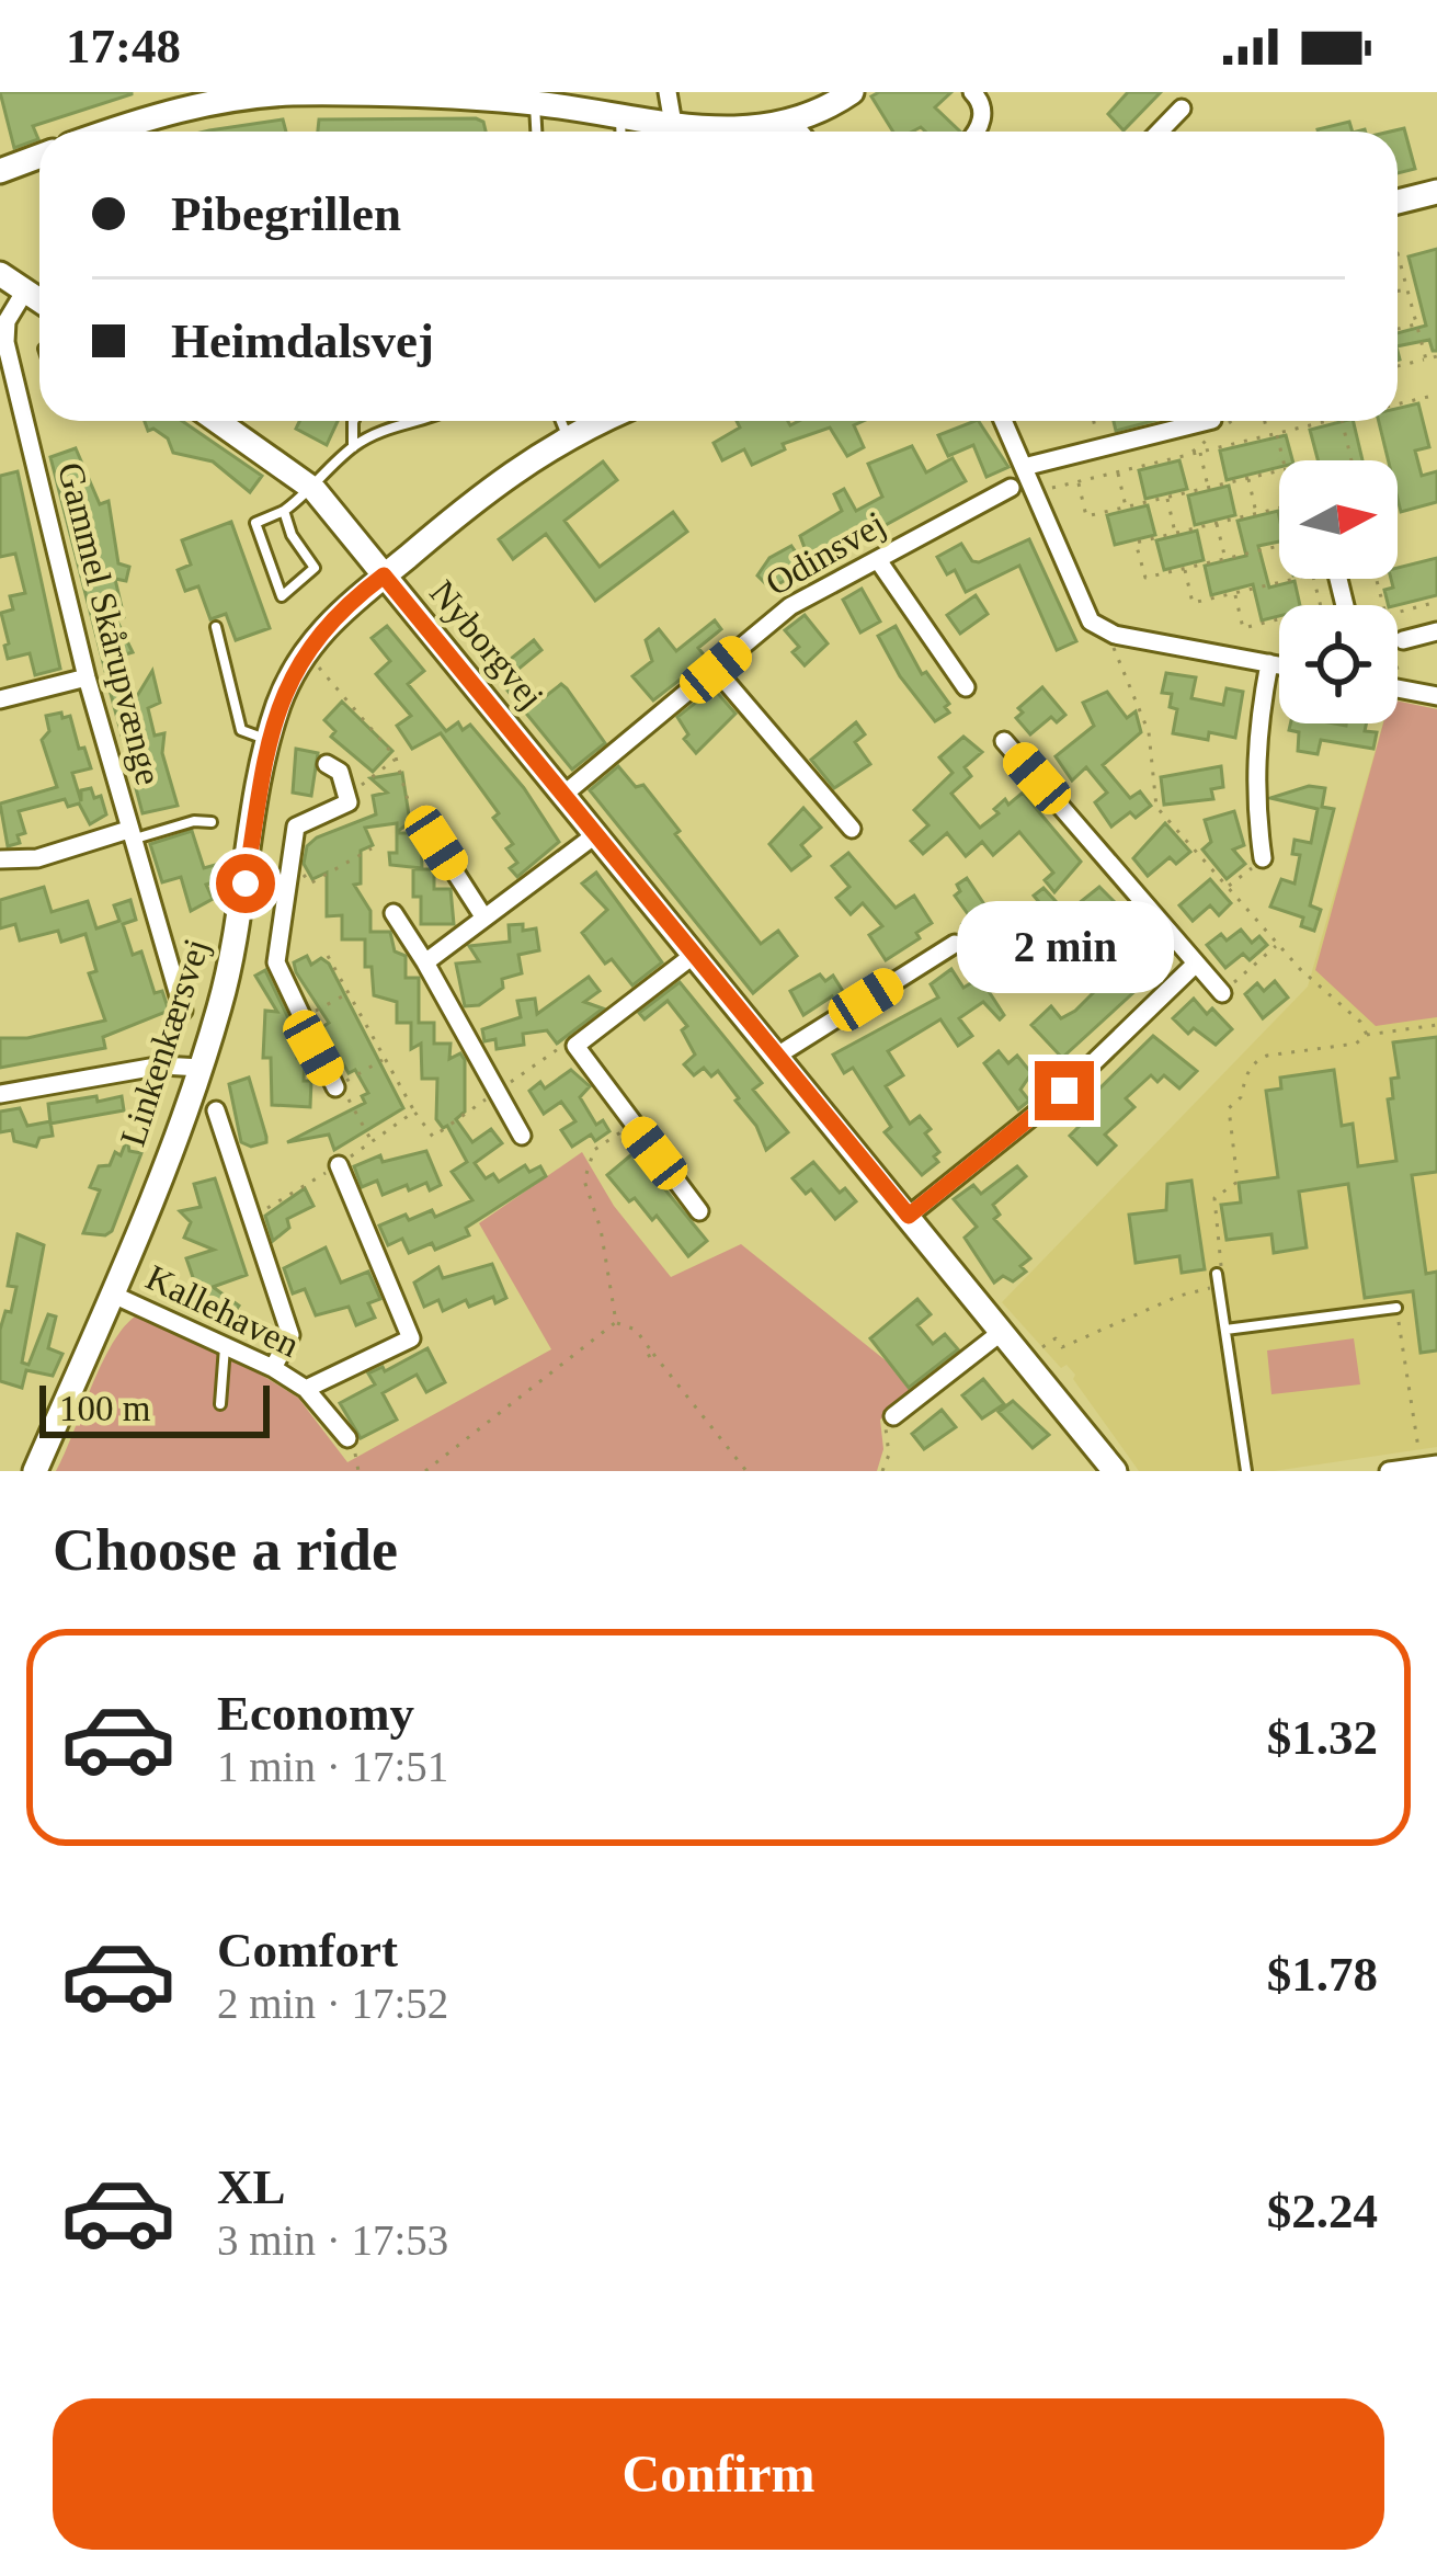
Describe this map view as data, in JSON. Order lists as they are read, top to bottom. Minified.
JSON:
{"streets":{"street":["Odinsvej","Gammel Skårupvænge","Nyborgvej","Linkenkærsvej","Kallehaven"]},"crossings":[["Odinsvej","Nyborgvej"],["Nyborgvej","Linkenkærsvej"],["Linkenkærsvej","Kallehaven"]],"scale_bar":"100 m","north":"right","page":{"status":"17:48","banner":["Pibegrillen","Heimdalsvej"],"bubble":"2 min","scale":"100 m","heading":"Choose a ride","list":[{"name":"Economy","note":"1 min · 17:51","value":"$1.32"},{"name":"Comfort","note":"2 min · 17:52","value":"$1.78"},{"name":"XL","note":"3 min · 17:53","value":"$2.24"}],"buttons":"Confirm"}}
